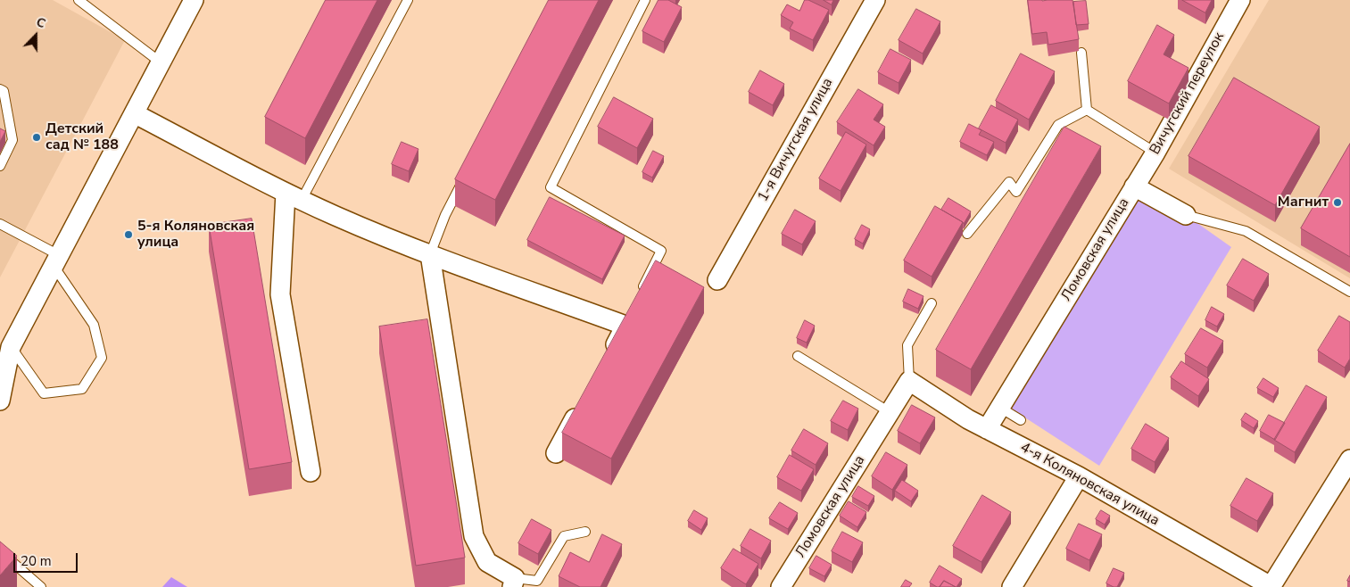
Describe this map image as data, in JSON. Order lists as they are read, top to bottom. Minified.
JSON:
{"streets":{"street":["Вичугский переулок","1-я Вичугская улица","Ломовская улица","4-я Коляновская улица"]},"crossings":[["Вичугский переулок","Ломовская улица"],["Ломовская улица","4-я Коляновская улица"]],"places":["Детский сад № 188","Магнит","5-я Коляновская улица"],"scale_bar":"20 m","north":"top"}
